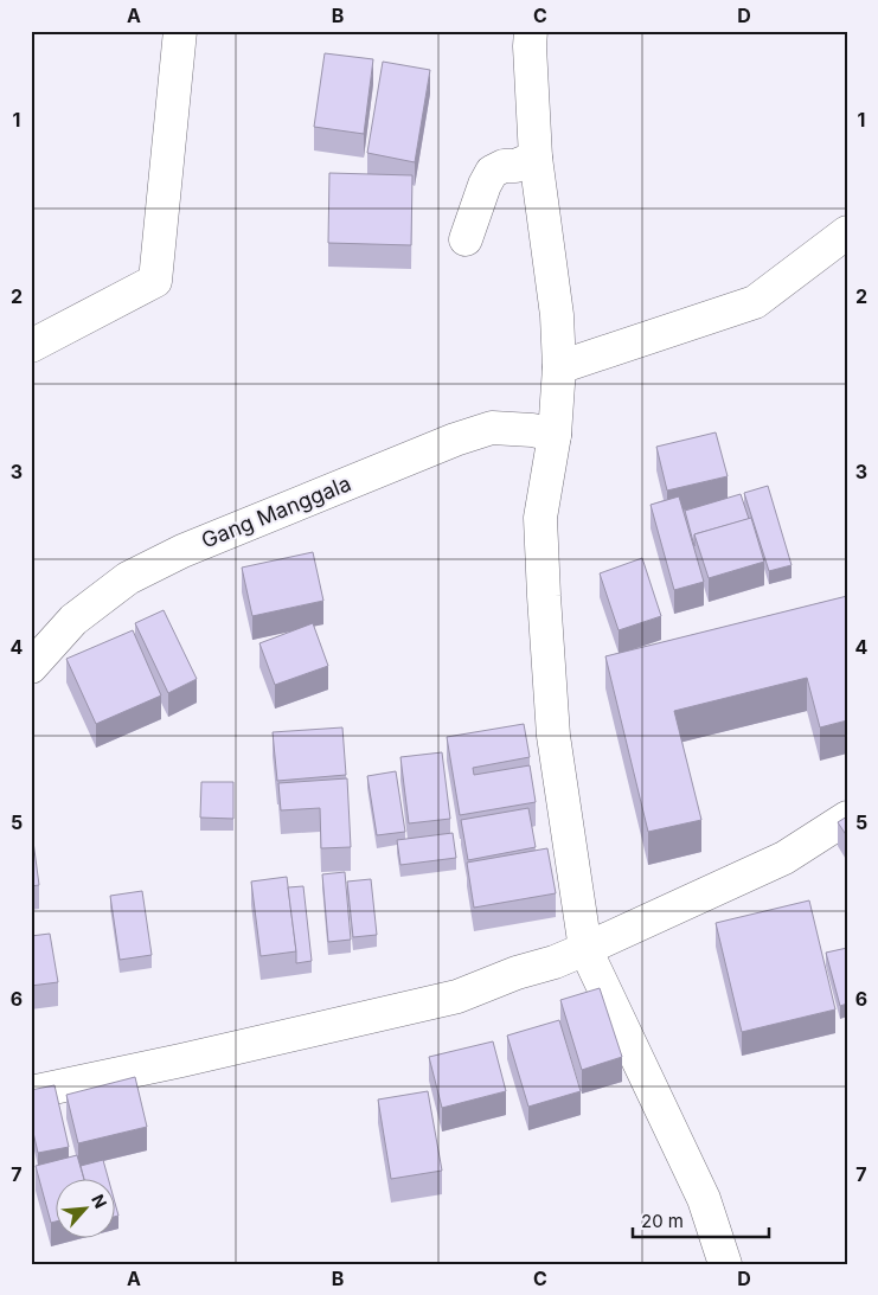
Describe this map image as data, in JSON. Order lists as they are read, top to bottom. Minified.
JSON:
{"streets":{"street":["Gang Manggala"]},"scale_bar":"20 m","north":"top right","grid":{"columns":["A","B","C","D"],"rows":["1","2","3","4","5","6","7"]}}
